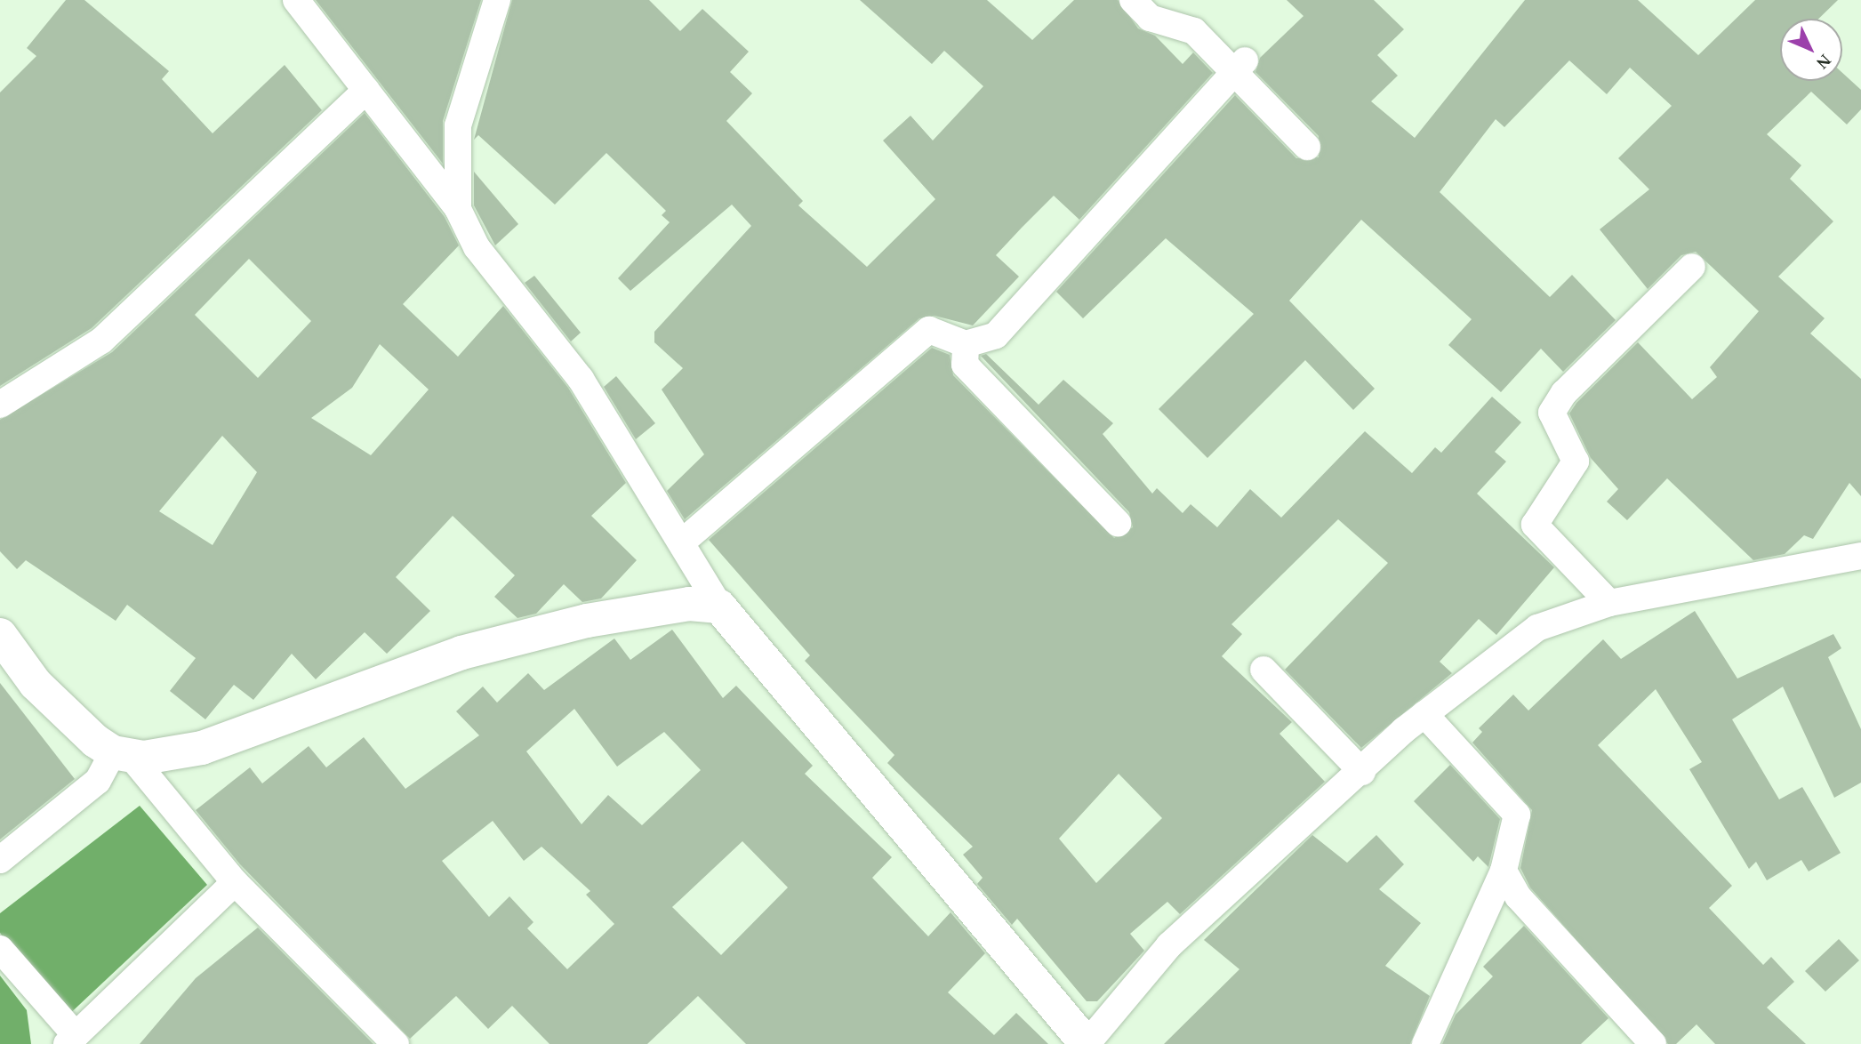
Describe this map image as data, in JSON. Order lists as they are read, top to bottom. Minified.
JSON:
{"north":"bottom right"}
